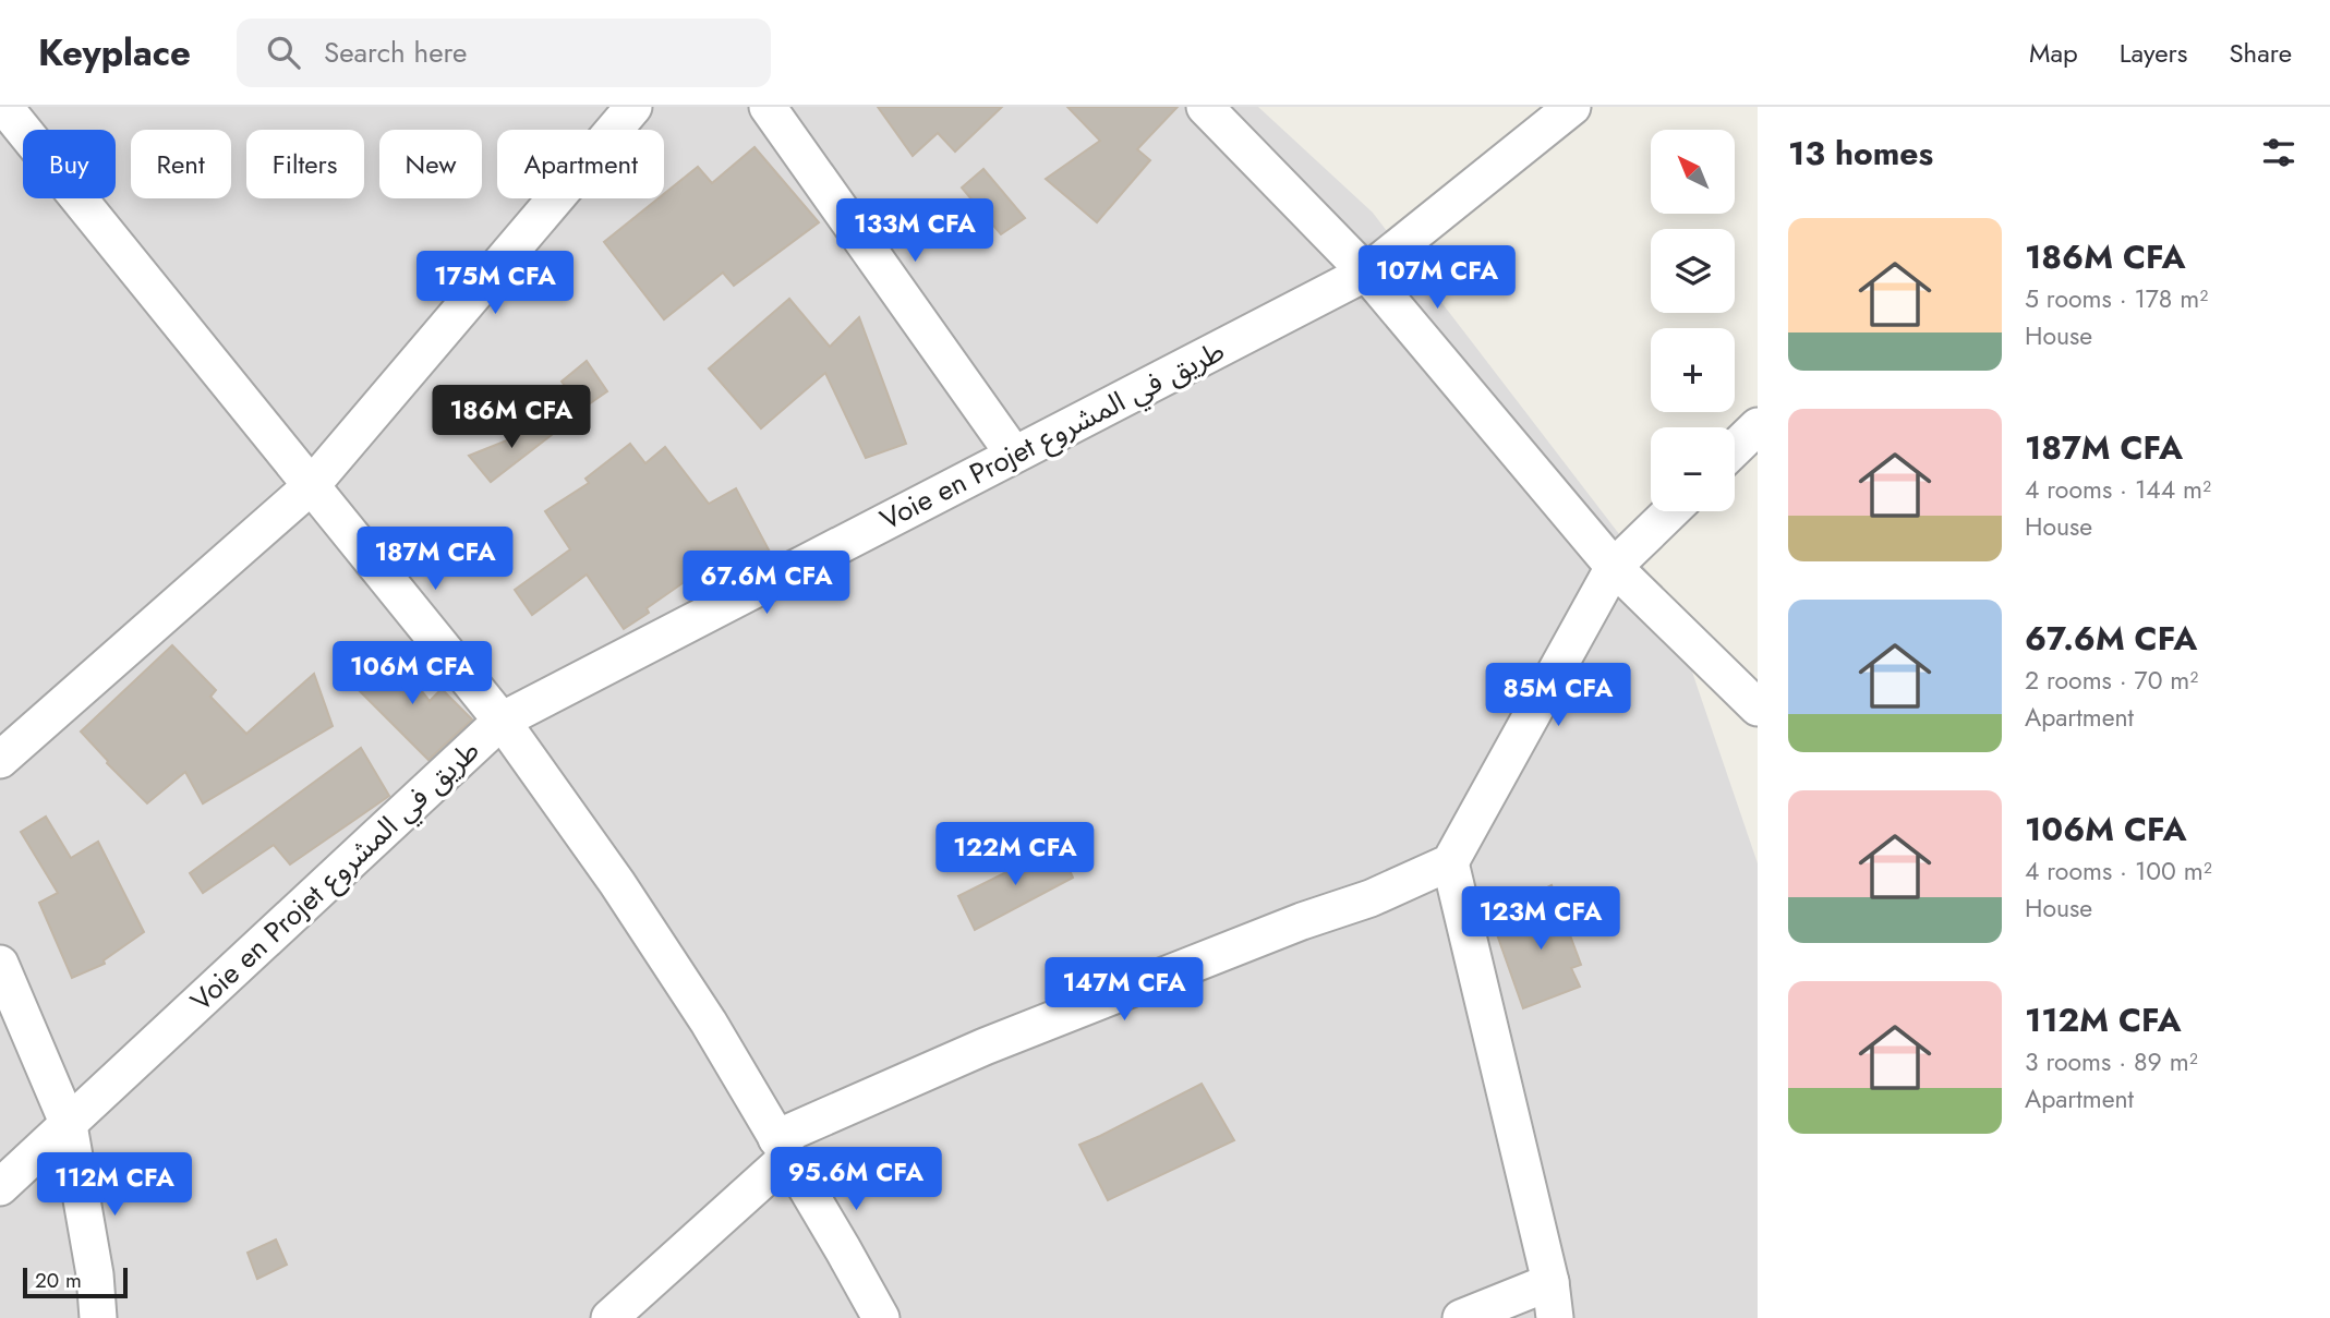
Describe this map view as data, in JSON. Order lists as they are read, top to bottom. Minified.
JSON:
{"streets":{"street":["Voie en Projet طريق في المشروع"]},"scale_bar":"20 m","north":"top left","page":{"header":"Keyplace","search":"Search here","nav":["Map","Layers","Share"],"heading":"13 homes","map_buttons":["+","−"],"chip":["Buy","Rent","Filters","New","Apartment"],"price":["133M CFA","107M CFA","175M CFA","186M CFA","187M CFA","67.6M CFA","106M CFA","85M CFA","122M CFA","123M CFA","147M CFA","95.6M CFA","112M CFA"],"list":[{"name":"186M CFA","note":"5 rooms · 178 m² · House"},{"name":"187M CFA","note":"4 rooms · 144 m² · House"},{"name":"67.6M CFA","note":"2 rooms · 70 m² · Apartment"},{"name":"106M CFA","note":"4 rooms · 100 m² · House"},{"name":"112M CFA","note":"3 rooms · 89 m² · Apartment"}],"scale":"20 m"}}
